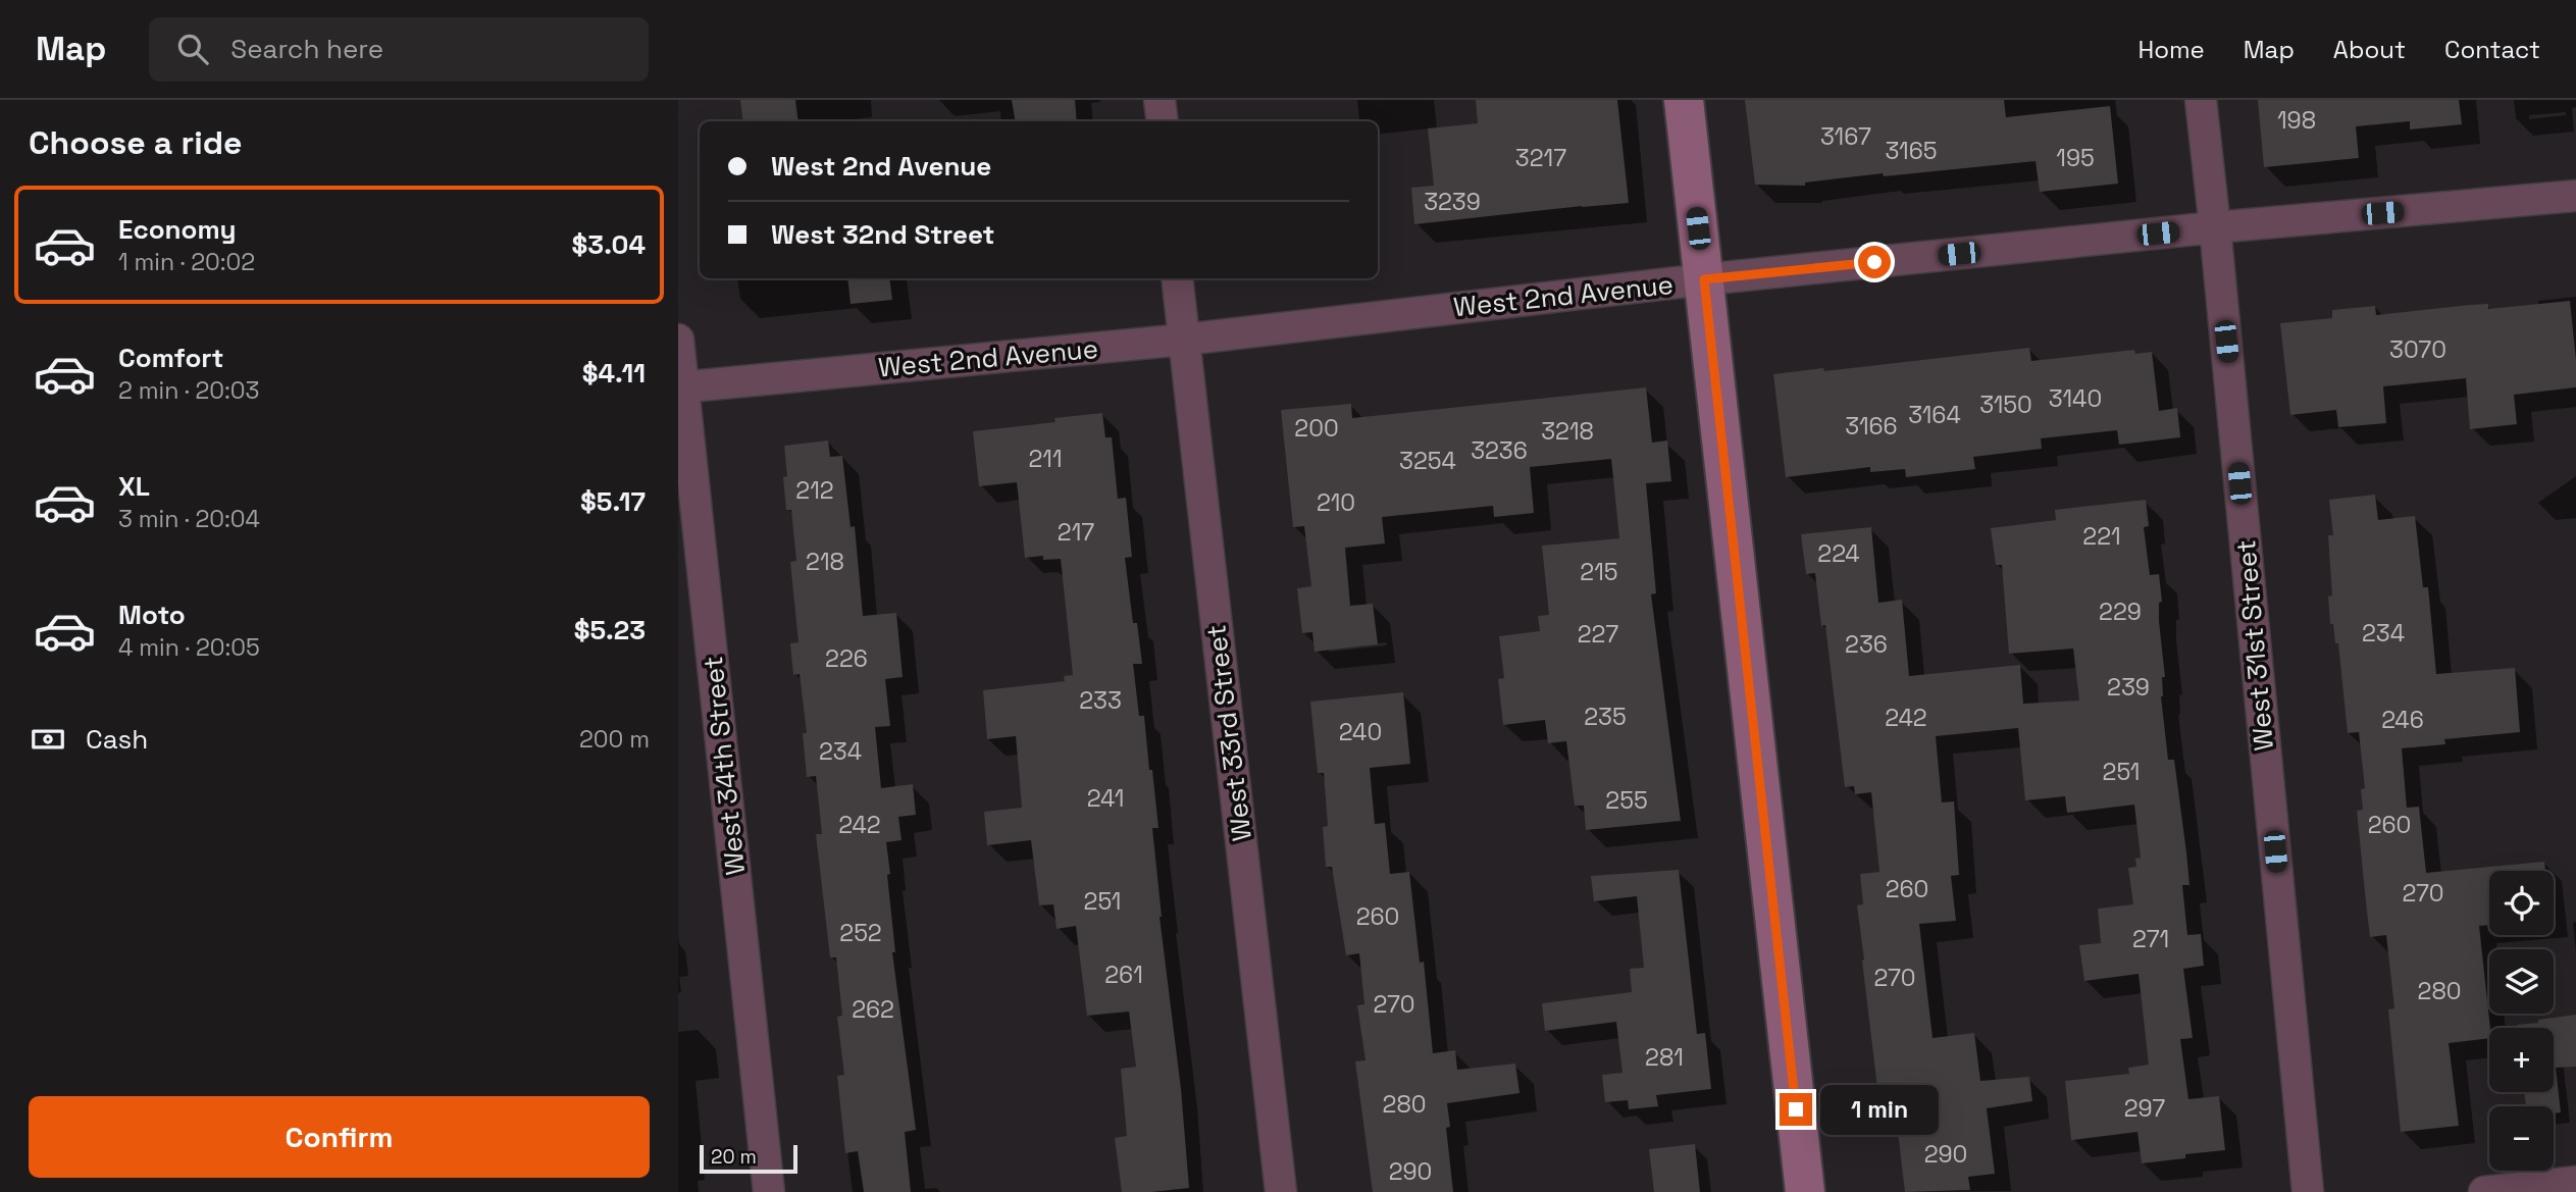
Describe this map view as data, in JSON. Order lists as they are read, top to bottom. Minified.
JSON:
{"streets":{"street":["West 2nd Avenue","West 31st Street","West 33rd Street","West 34th Street"]},"crossings":[["West 2nd Avenue","West 31st Street"],["West 2nd Avenue","West 33rd Street"],["West 2nd Avenue","West 34th Street"]],"house_numbers":["198","3167","3165","3217","195","3239","3070","3140","3150","3164","3166","200","3218","3236","211","3254","212","210","217","221","224","218","215","229","234","227","236","226","239","233","235","242","246","240","234","251","241","255","242","260","260","270","251","260","252","271","261","270","280","270","262","281","280","297","290","290"],"scale_bar":"20 m","page":{"header":"Map","search":"Search here","nav":["Home","Map","About","Contact"],"heading":"Choose a ride","banner":["West 2nd Avenue","West 32nd Street"],"list":[{"name":"Economy","note":"1 min · 20:02","value":"$3.04"},{"name":"Comfort","note":"2 min · 20:03","value":"$4.11"},{"name":"XL","note":"3 min · 20:04","value":"$5.17"},{"name":"Moto","note":"4 min · 20:05","value":"$5.23"}],"pay":["Cash","200 m"],"map_buttons":["+","−"],"buttons":"Confirm","bubble":"1 min","scale":"20 m"}}
